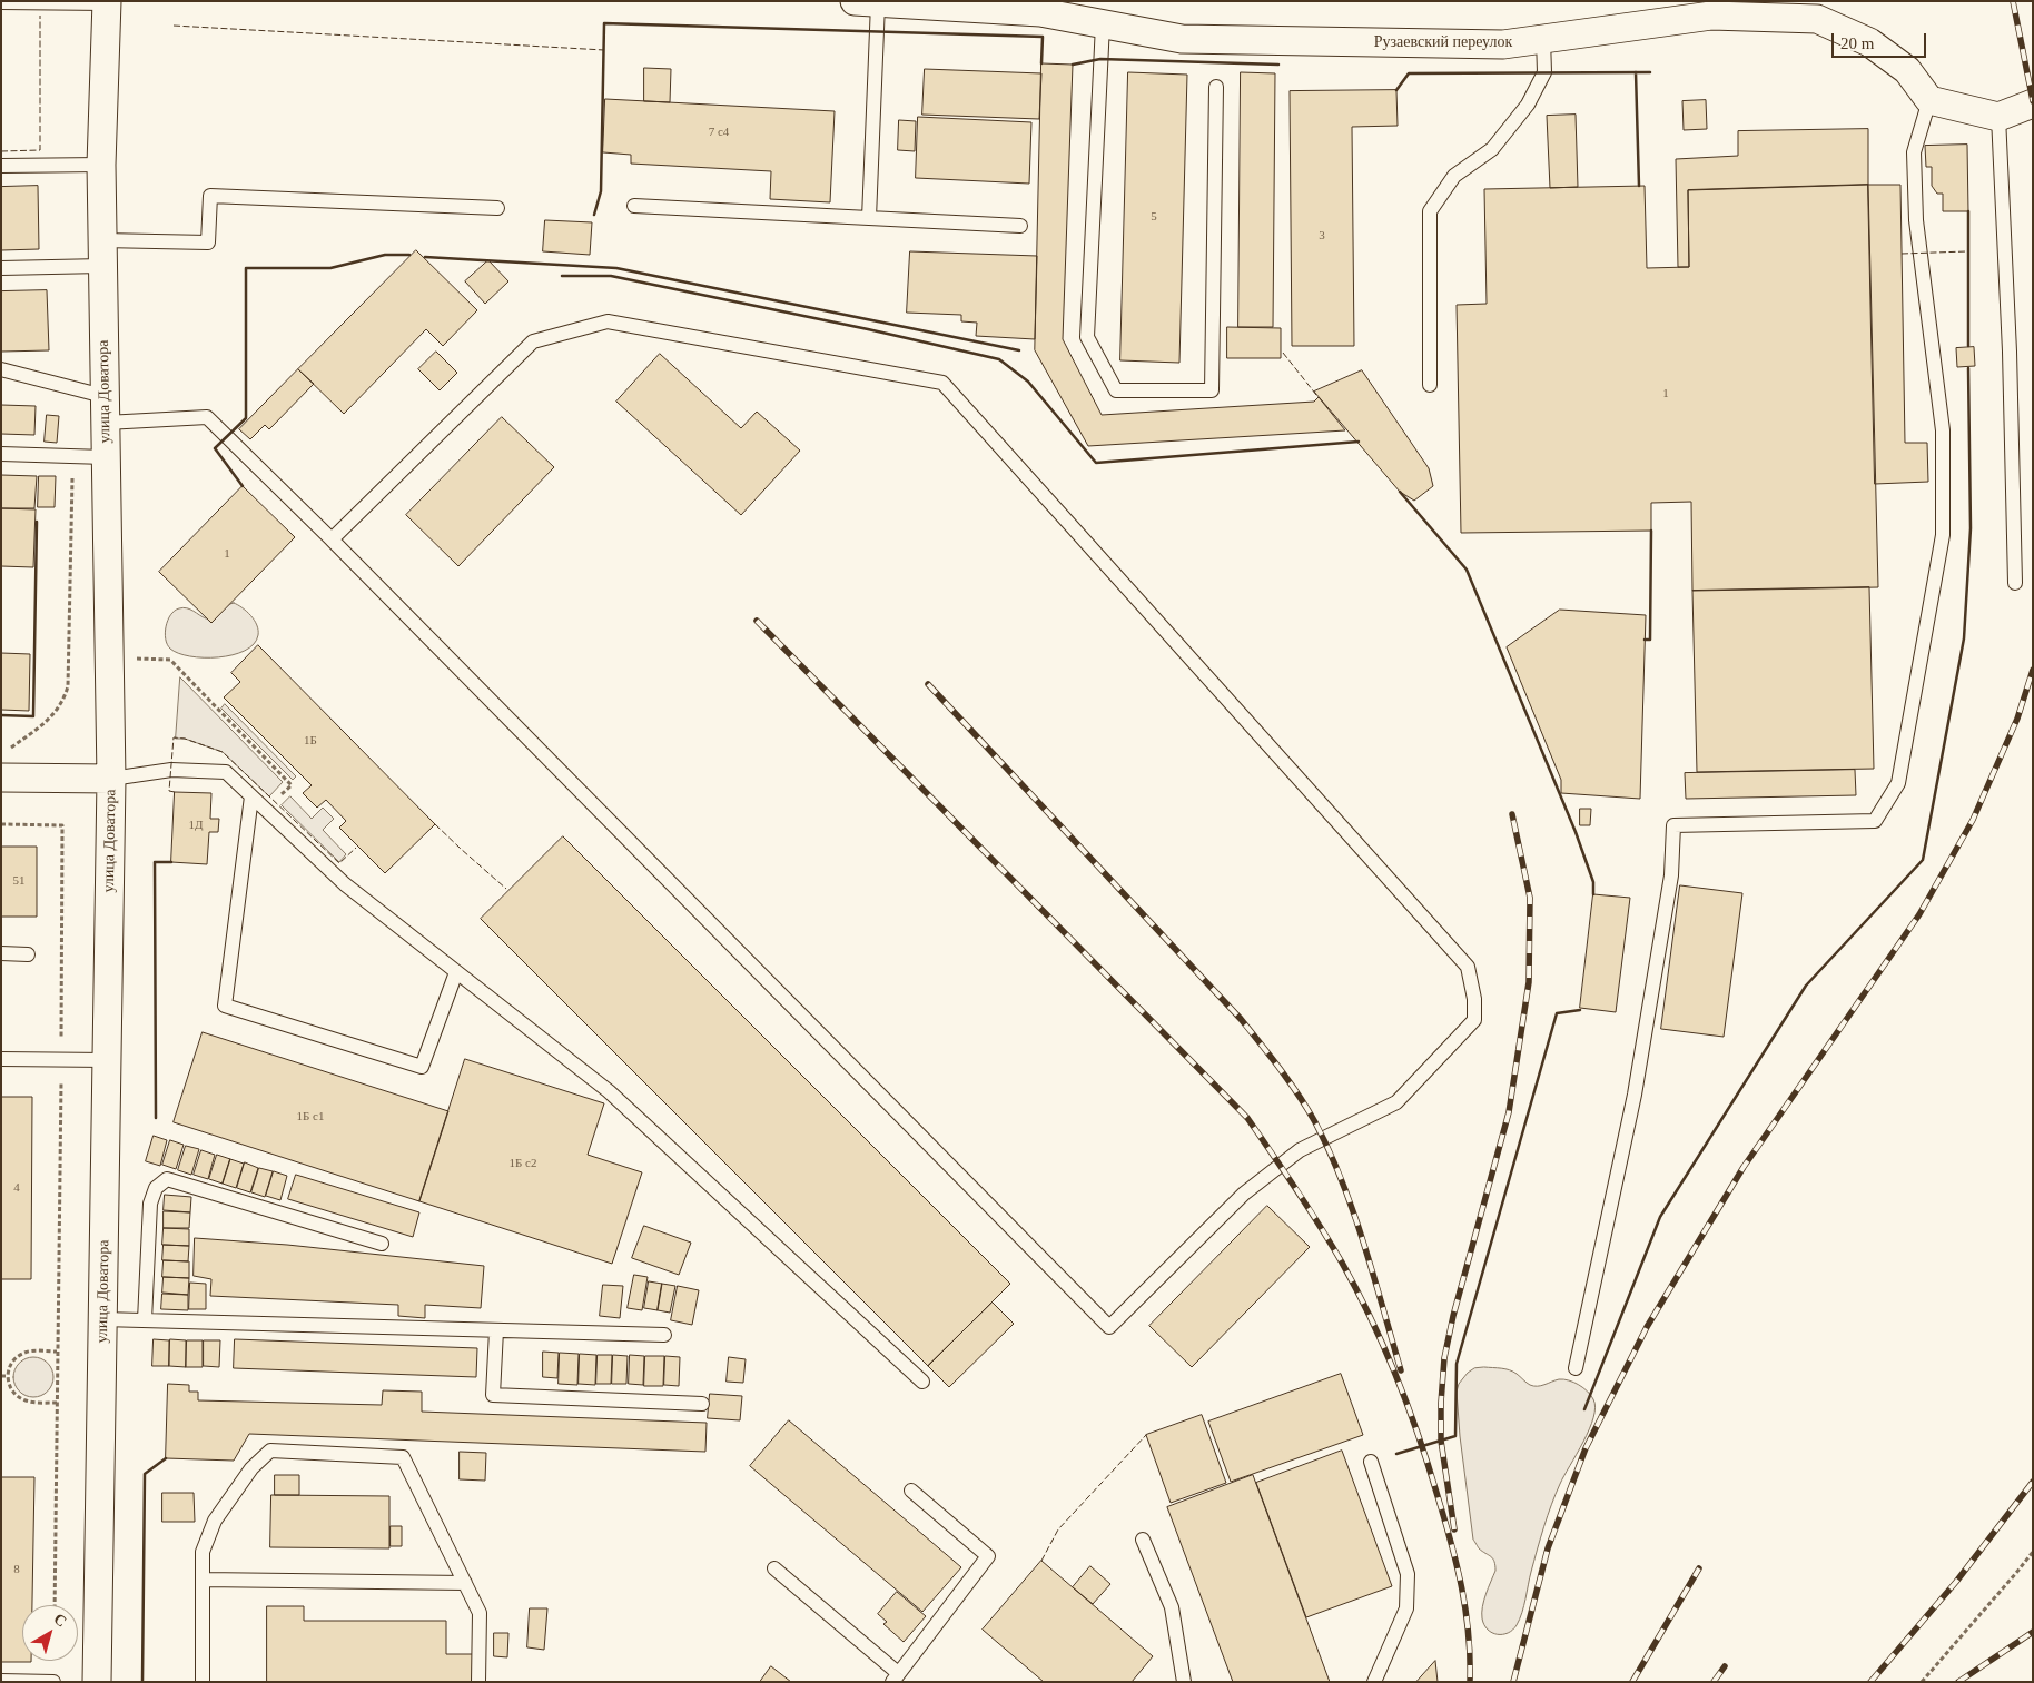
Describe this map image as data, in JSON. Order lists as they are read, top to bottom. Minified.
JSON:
{"streets":{"street":["Рузаевский переулок","улица Доватора"]},"house_numbers":["7 с4","5","3","1","1","1Б","1Д","51","1Б с1","1Б с2","4","8"],"scale_bar":"20 m","north":"top right"}
